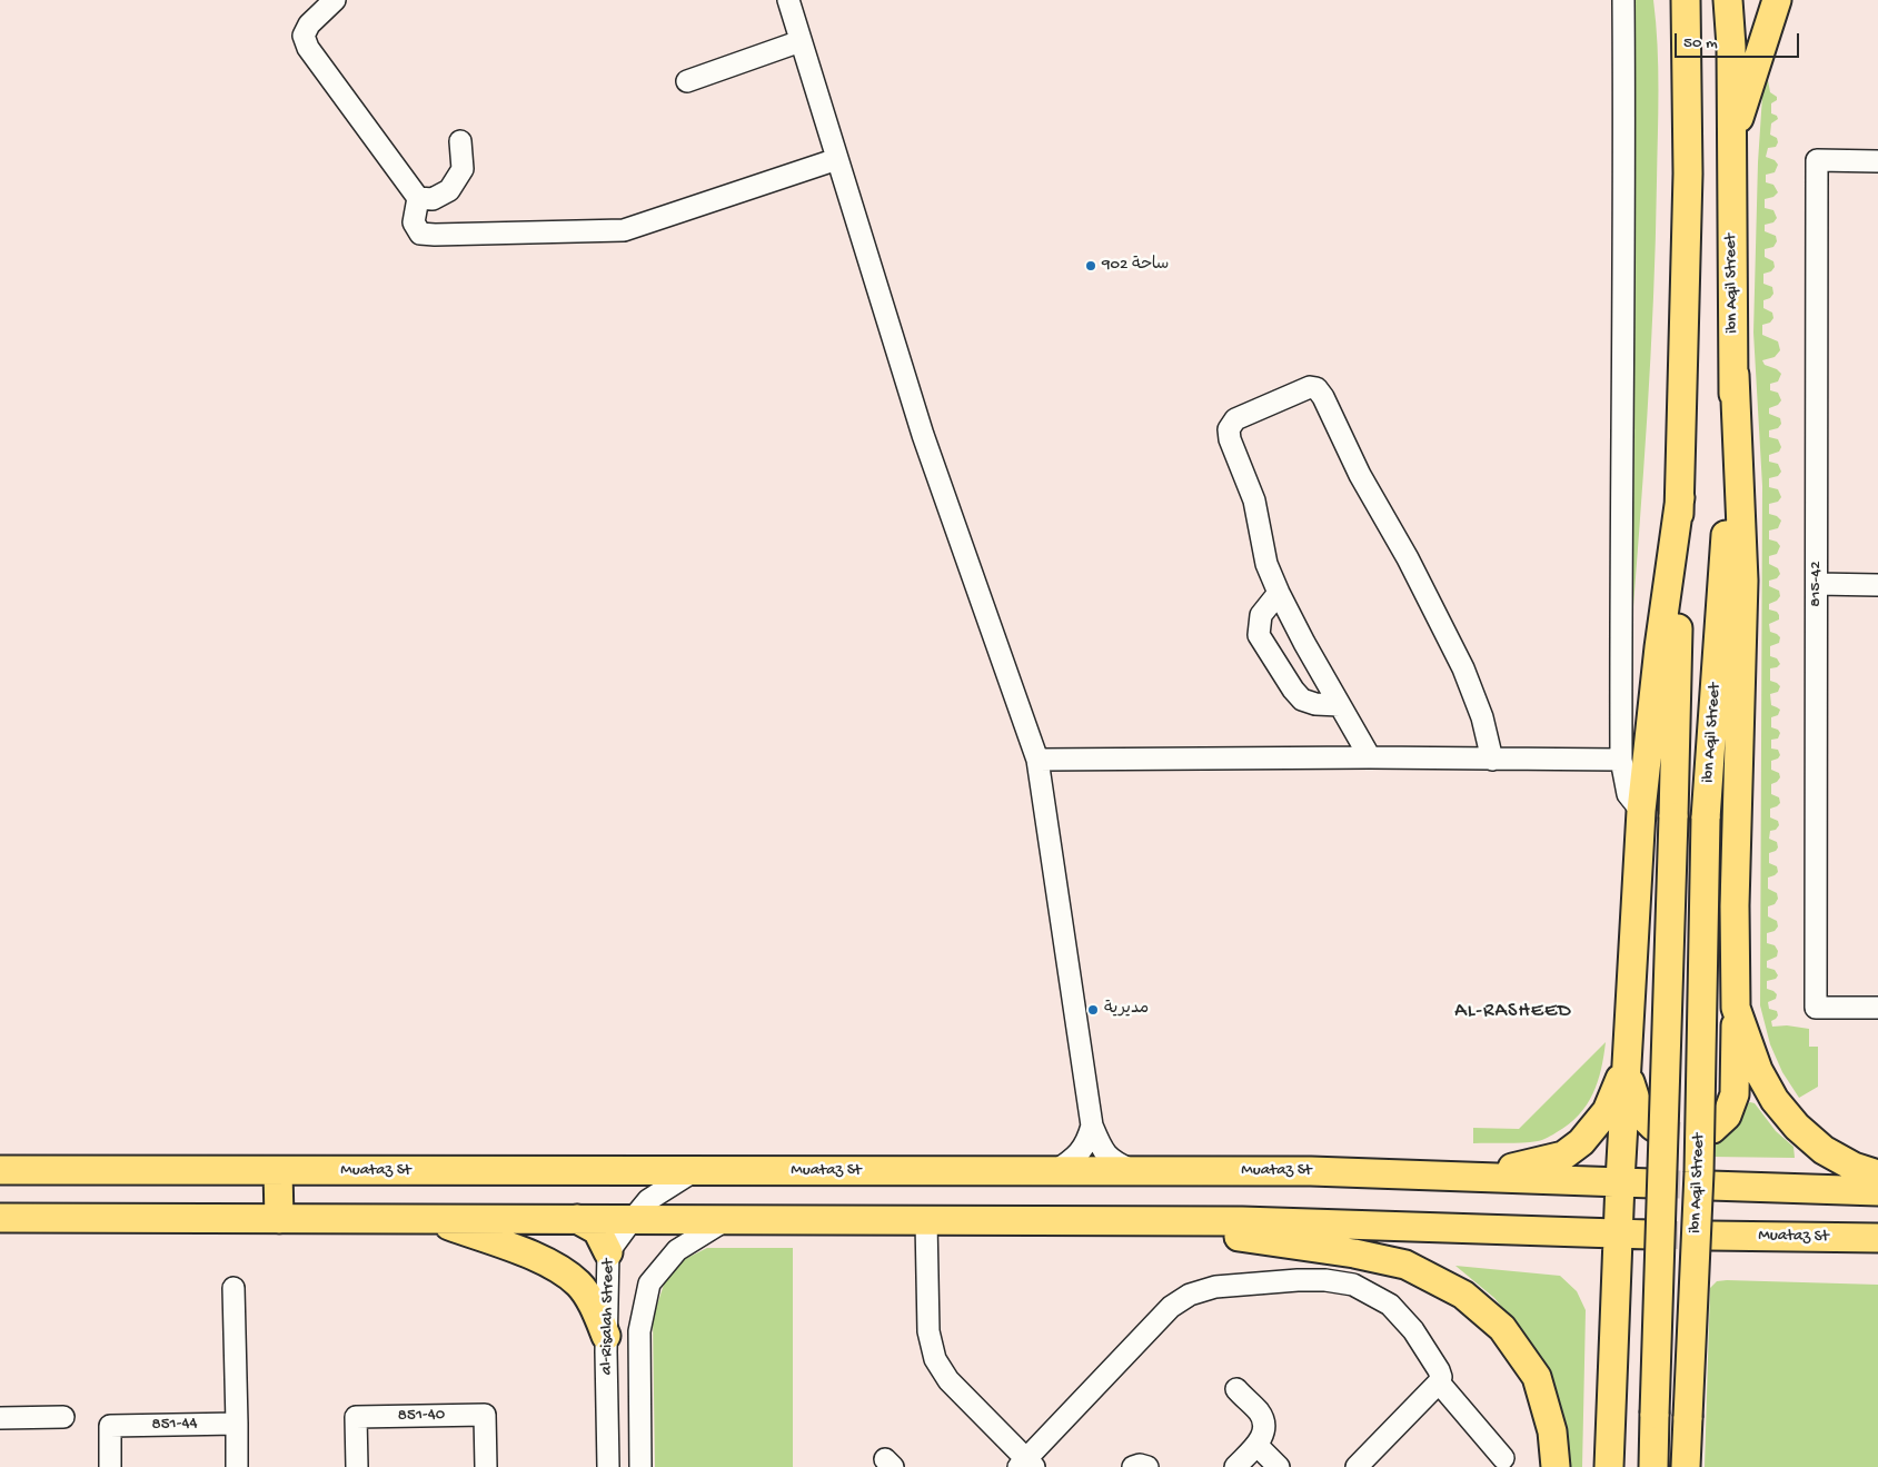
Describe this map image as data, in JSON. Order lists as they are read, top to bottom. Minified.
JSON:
{"streets":{"main road":["ibn Aqil Street","Muataz St"],"street":["815-42","al-Risalah Street","851-40","851-44"]},"crossings":[["Muataz St","al-Risalah Street"]],"districts":["AL-RASHEED"],"places":["ساحة 902","مديرية"],"scale_bar":"50 m"}
